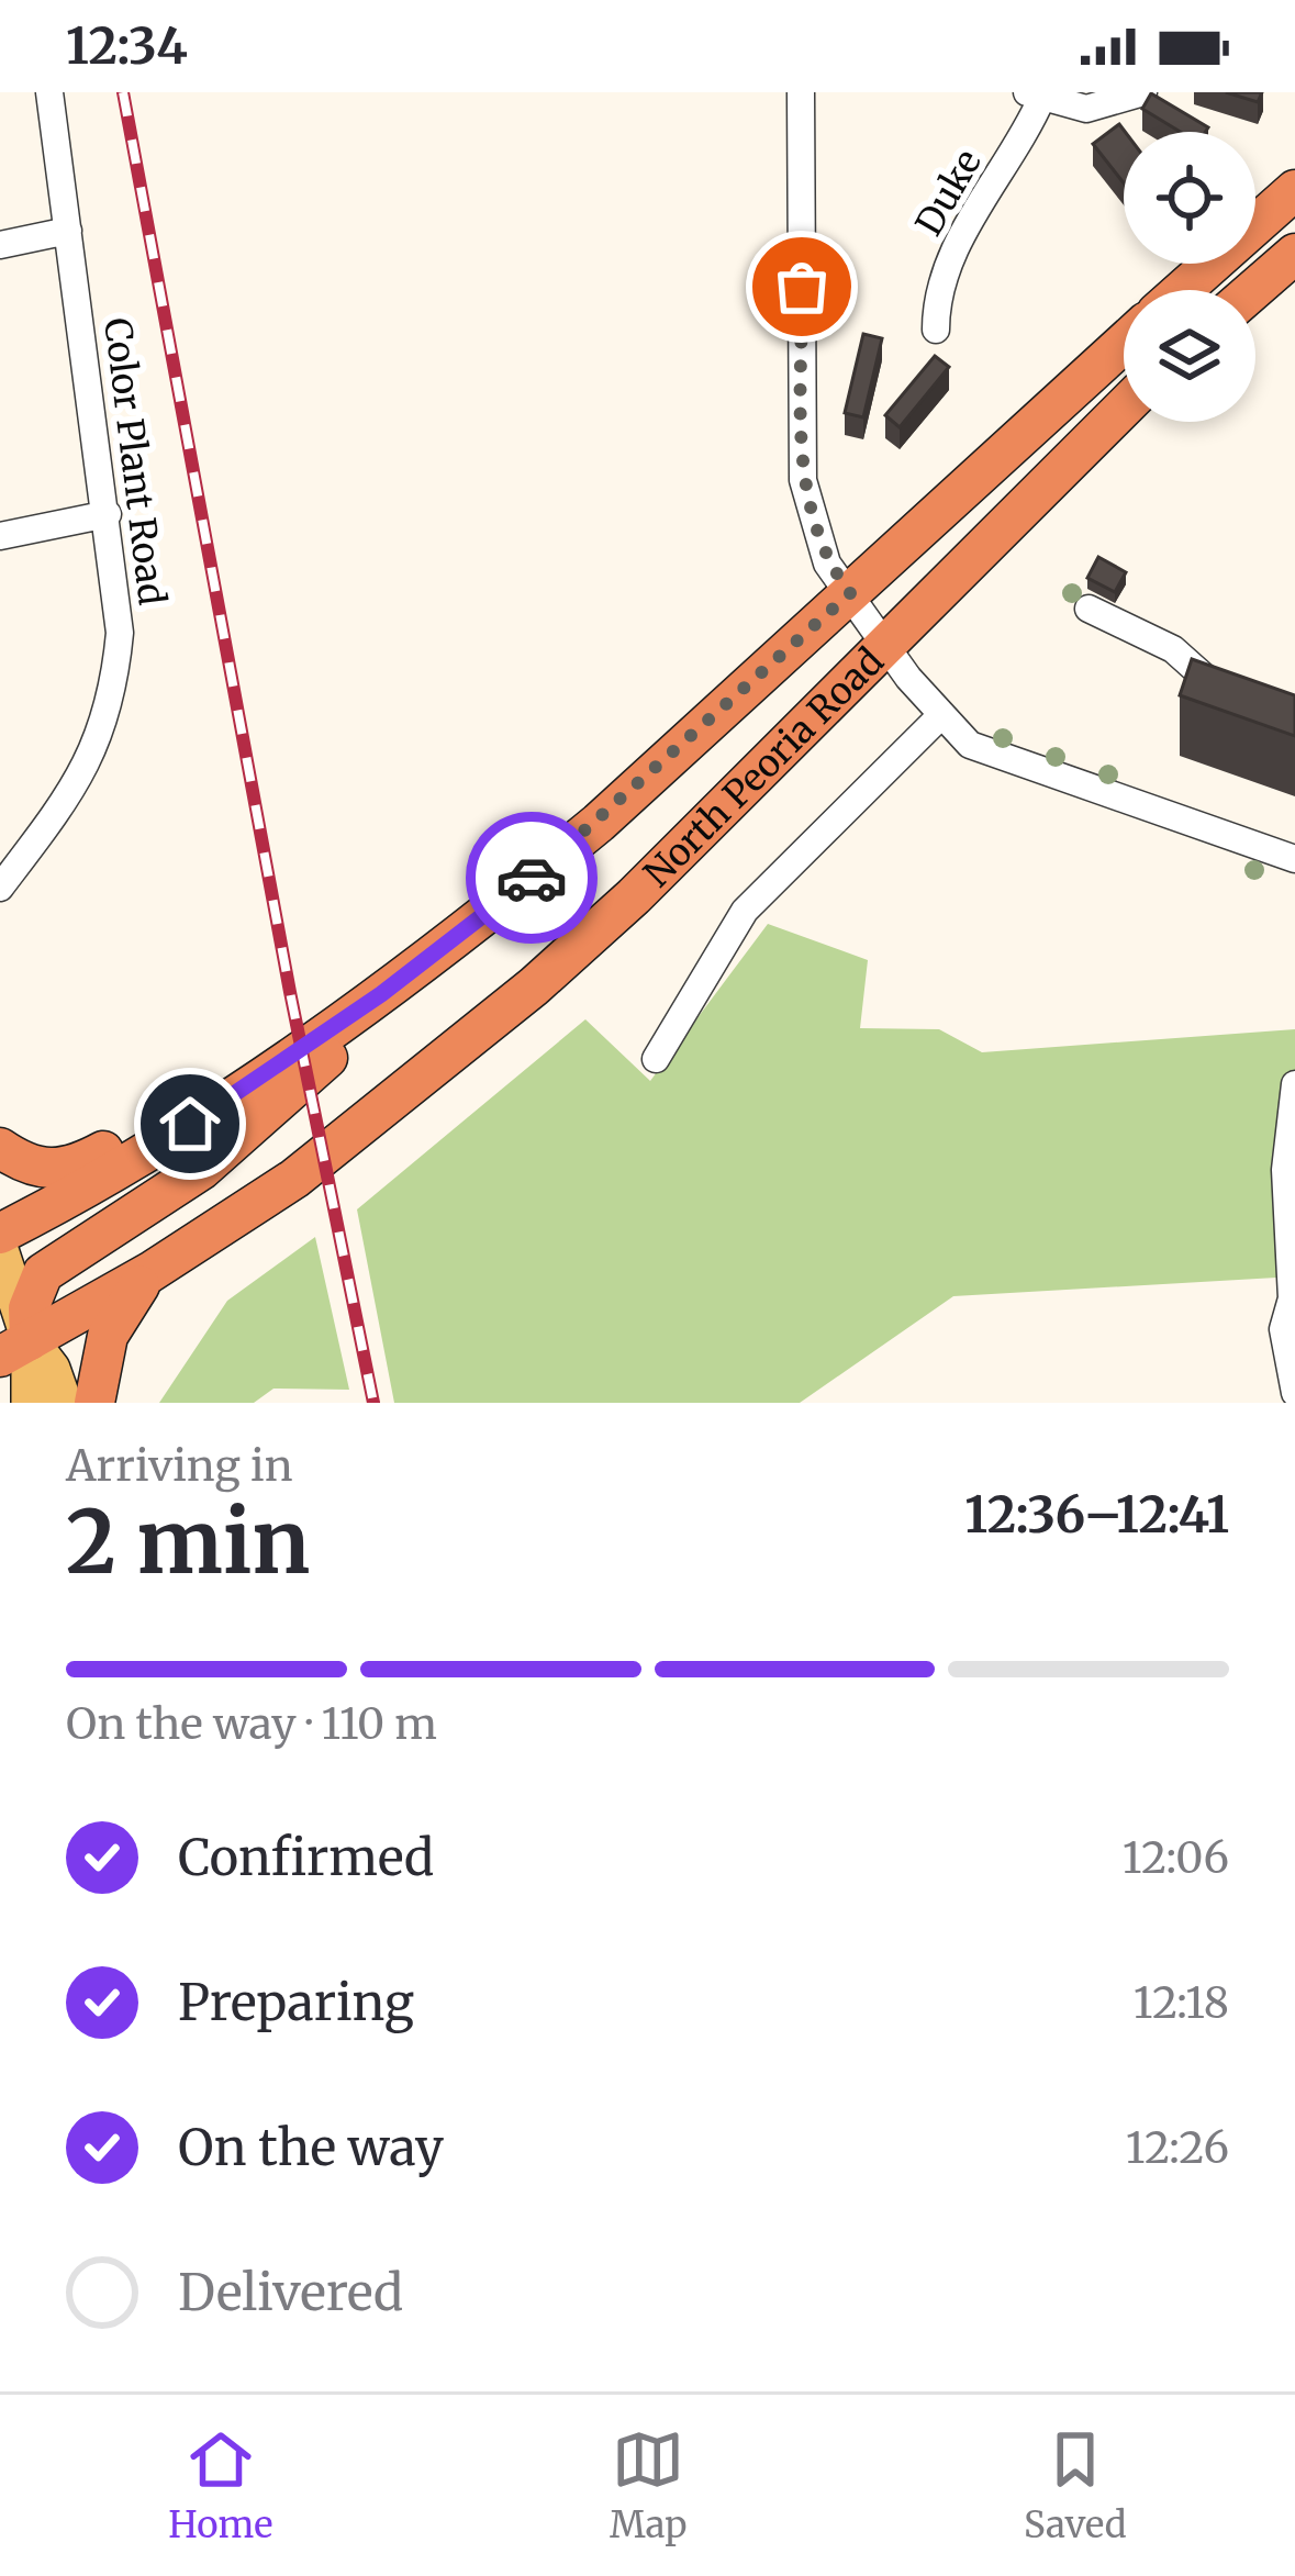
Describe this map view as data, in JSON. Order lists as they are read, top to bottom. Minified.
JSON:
{"streets":{"highway":["North Peoria Road"],"street":["Duke","Color Plant Road"]},"page":{"status":"12:34","heading":["2 min","Arriving in","12:36–12:41"],"bar":"On the way · 110 m","list":[["Confirmed","12:06"],["Preparing","12:18"],["On the way","12:26"],"Delivered"],"tabs":["Home","Map","Saved"]}}
